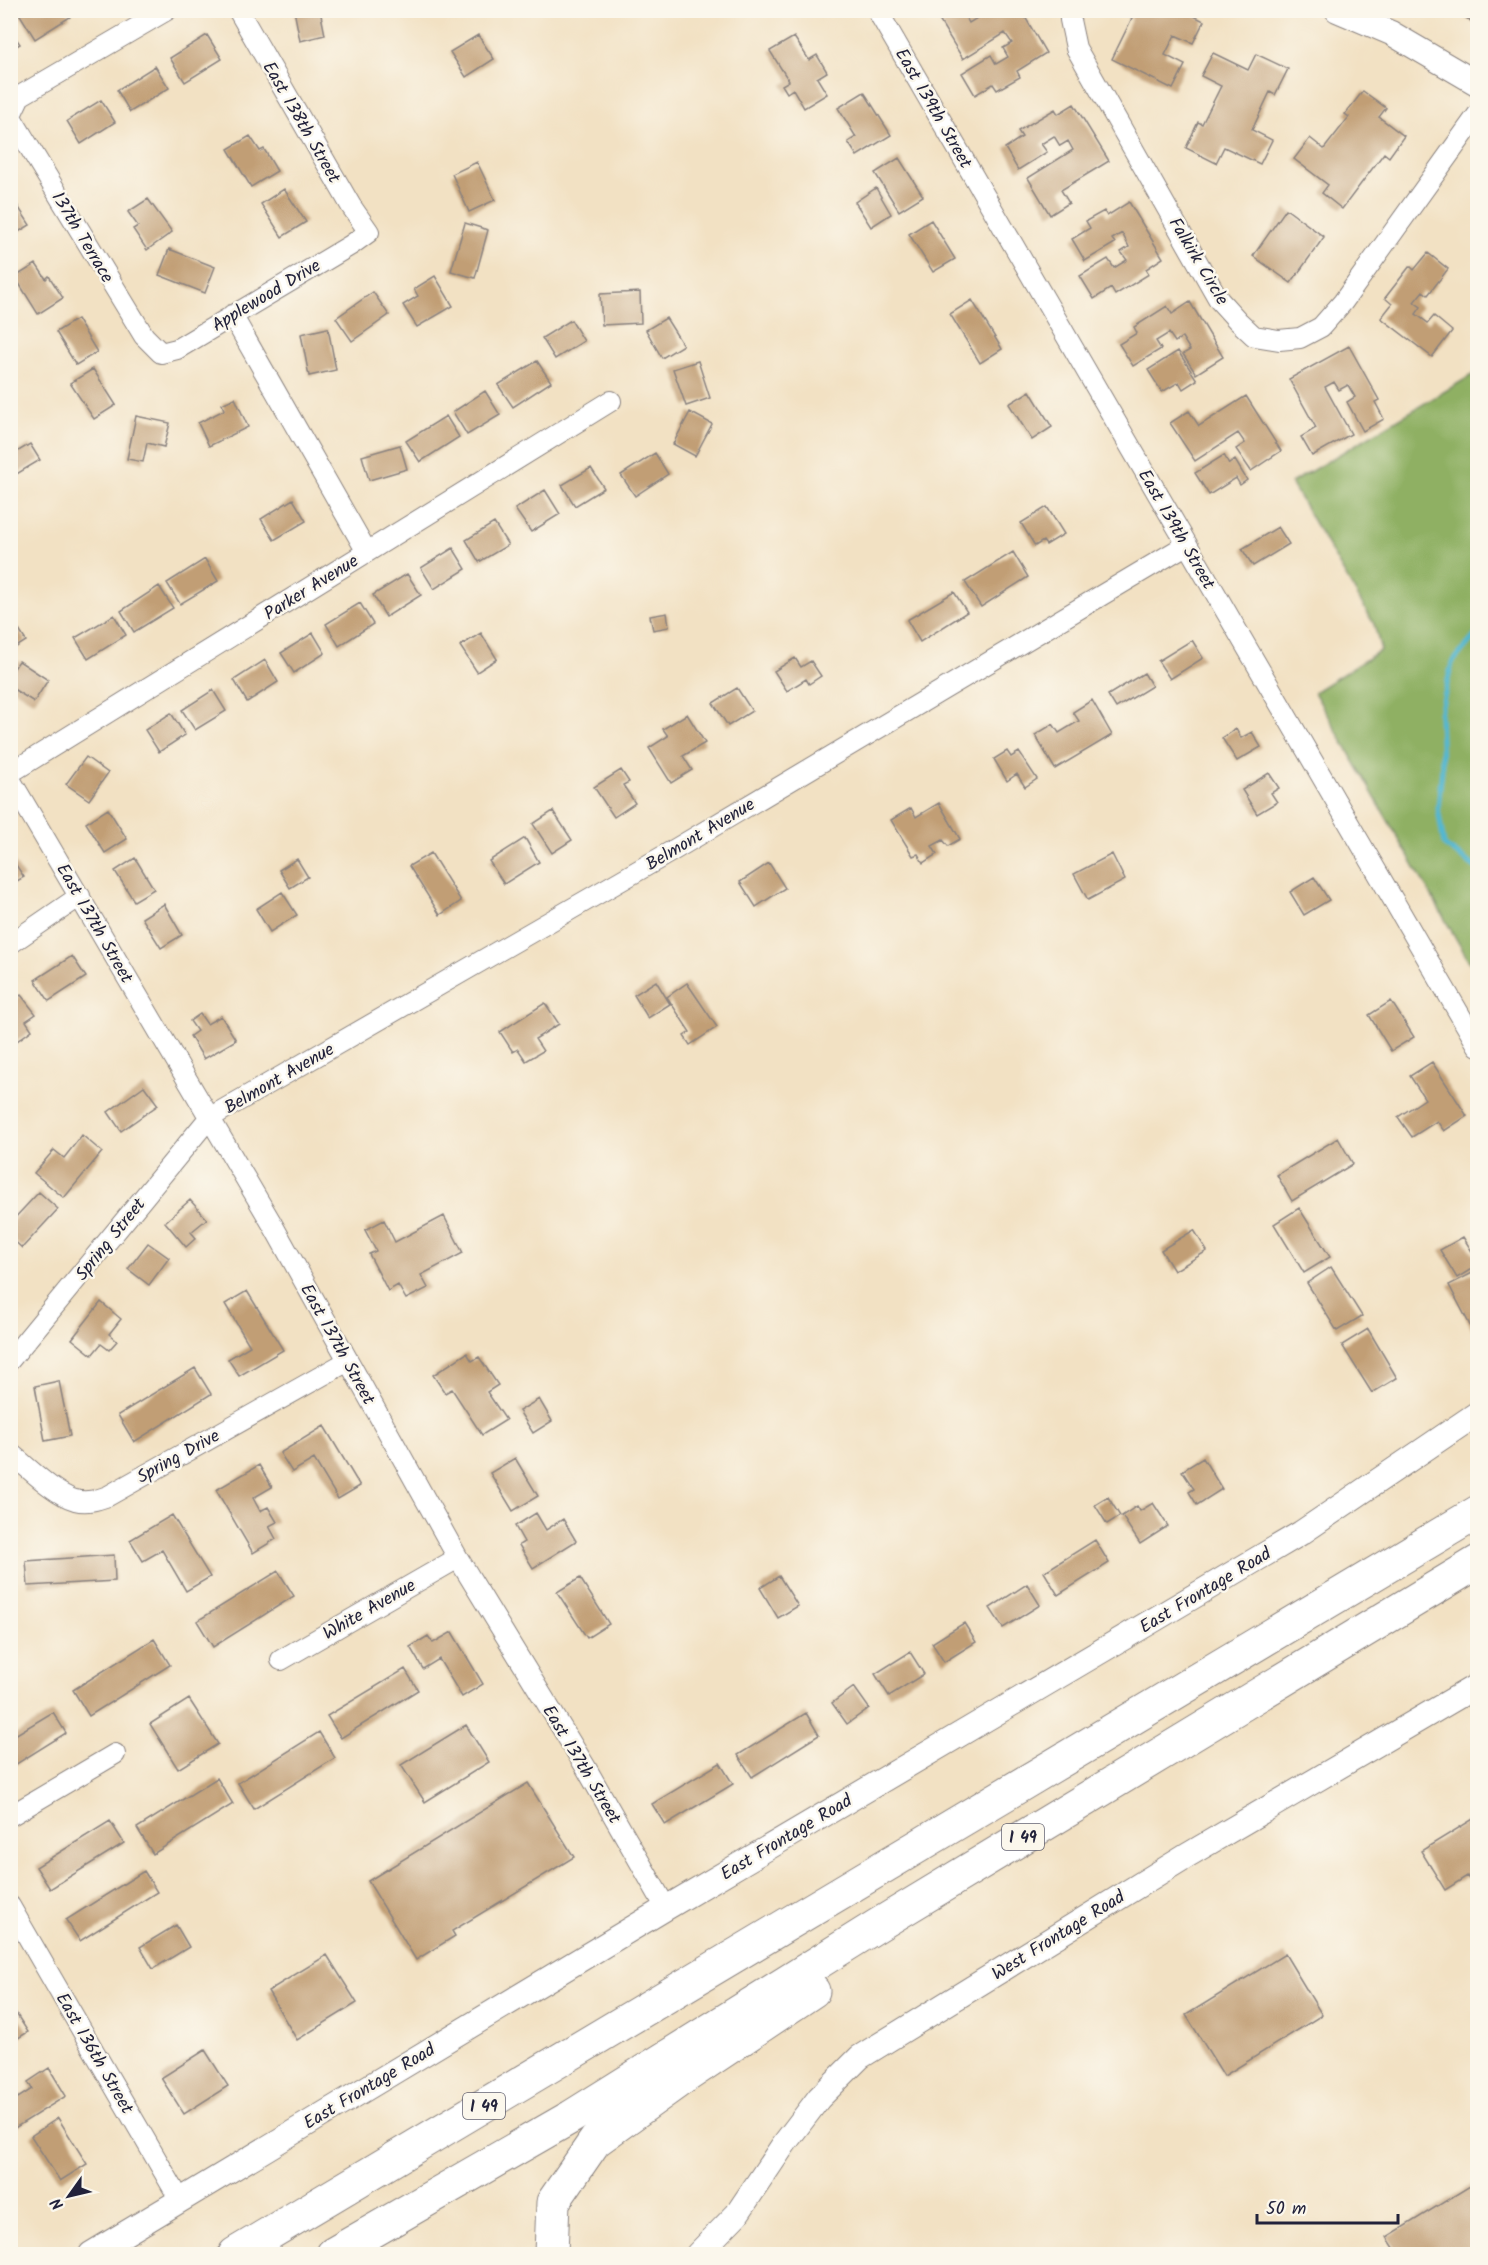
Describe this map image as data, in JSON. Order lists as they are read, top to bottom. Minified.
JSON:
{"streets":{"highway":["I 49"],"street":["East 139th Street","East 138th Street","137th Terrace","Falkirk Circle","Applewood Drive","Parker Avenue","Belmont Avenue","East 137th Street","Spring Street","Spring Drive","East Frontage Road","White Avenue","West Frontage Road","East 136th Street"]},"crossings":[["East 139th Street","Belmont Avenue"],["East 138th Street","Applewood Drive"],["137th Terrace","Applewood Drive"],["Belmont Avenue","East 137th Street"],["Belmont Avenue","Spring Street"],["East 137th Street","Spring Street"],["East 137th Street","Spring Drive"],["East 137th Street","East Frontage Road"],["East 137th Street","White Avenue"],["East Frontage Road","East 136th Street"]],"scale_bar":"50 m","north":"bottom left"}
